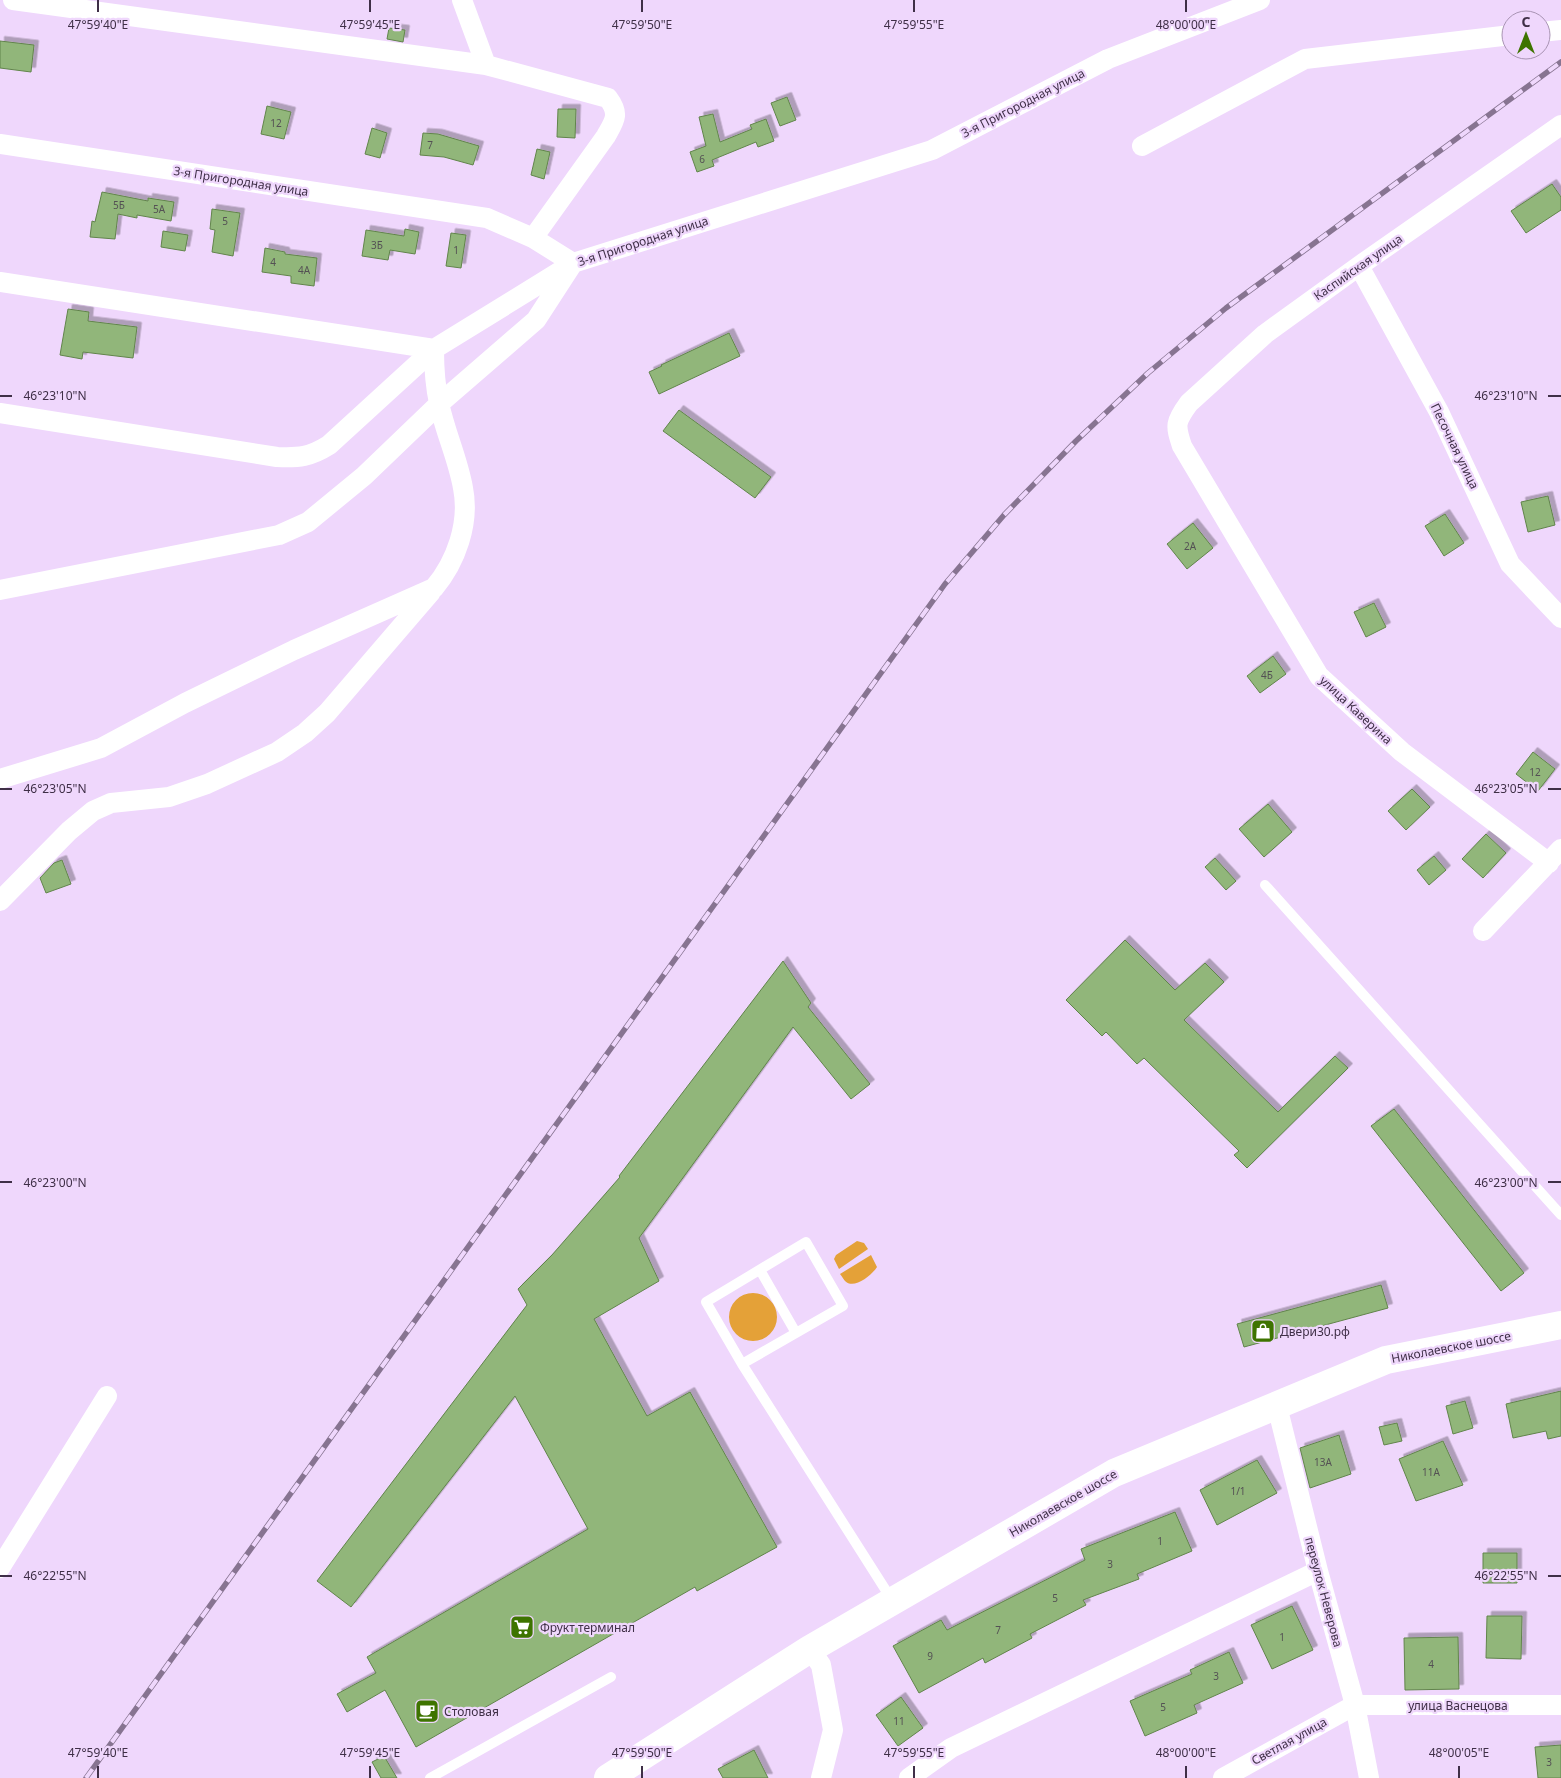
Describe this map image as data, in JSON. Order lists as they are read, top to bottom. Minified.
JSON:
{"streets":{"main road":["Николаевское шоссе"],"street":["3-я Пригородная улица","Каспийская улица","Песочная улица","улица Каверина","переулок Неверова","улица Васнецова","Светлая улица"]},"crossings":[["Каспийская улица","Песочная улица"],["Каспийская улица","улица Каверина"],["Николаевское шоссе","переулок Неверова"],["переулок Неверова","улица Васнецова"],["переулок Неверова","Светлая улица"],["улица Васнецова","Светлая улица"]],"places":{"shop":["Двери30.рф"],"supermarket":["Фрукт терминал"],"cafe":["Столовая"]},"house_numbers":["12","7","6","5Б","5А","5","3Б","1","4","4А","2А","4Б","12","13А","11А","1/1","1","3","5","7","1","9","4","3","5","11","3"],"north":"top","coordinates":["47°59'40\"E","47°59'45\"E","47°59'50\"E","47°59'55\"E","48°00'00\"E","46°23'10\"N","46°23'05\"N","46°23'00\"N","46°22'55\"N","48°00'05\"E"]}
